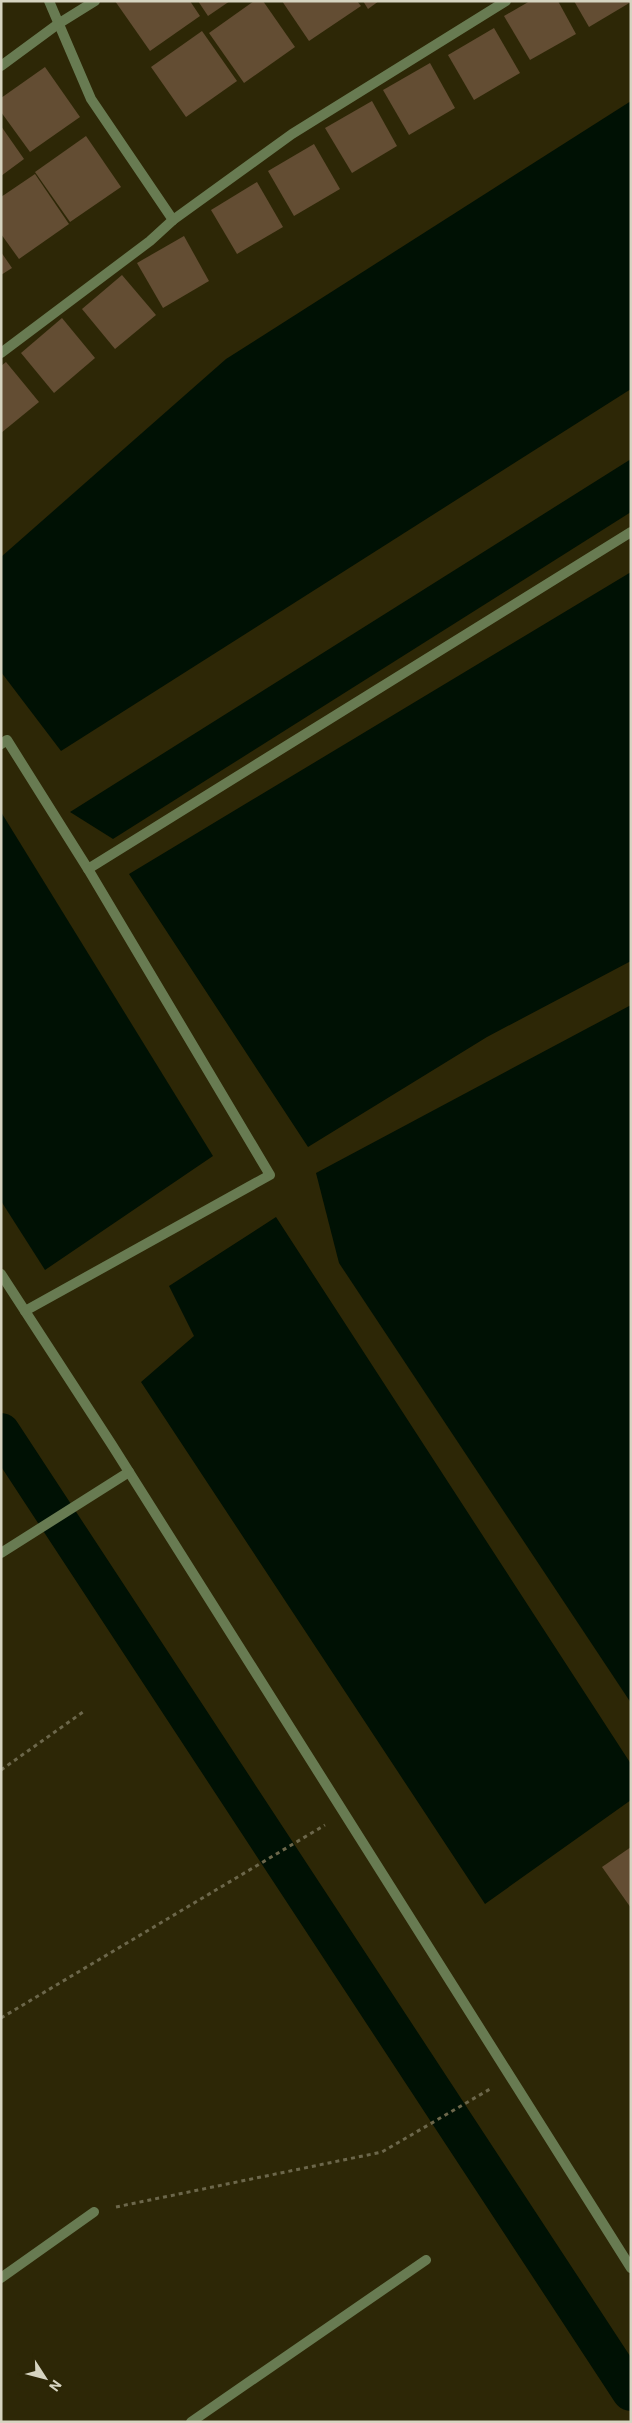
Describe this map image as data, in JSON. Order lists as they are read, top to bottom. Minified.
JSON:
{"north":"bottom right"}
